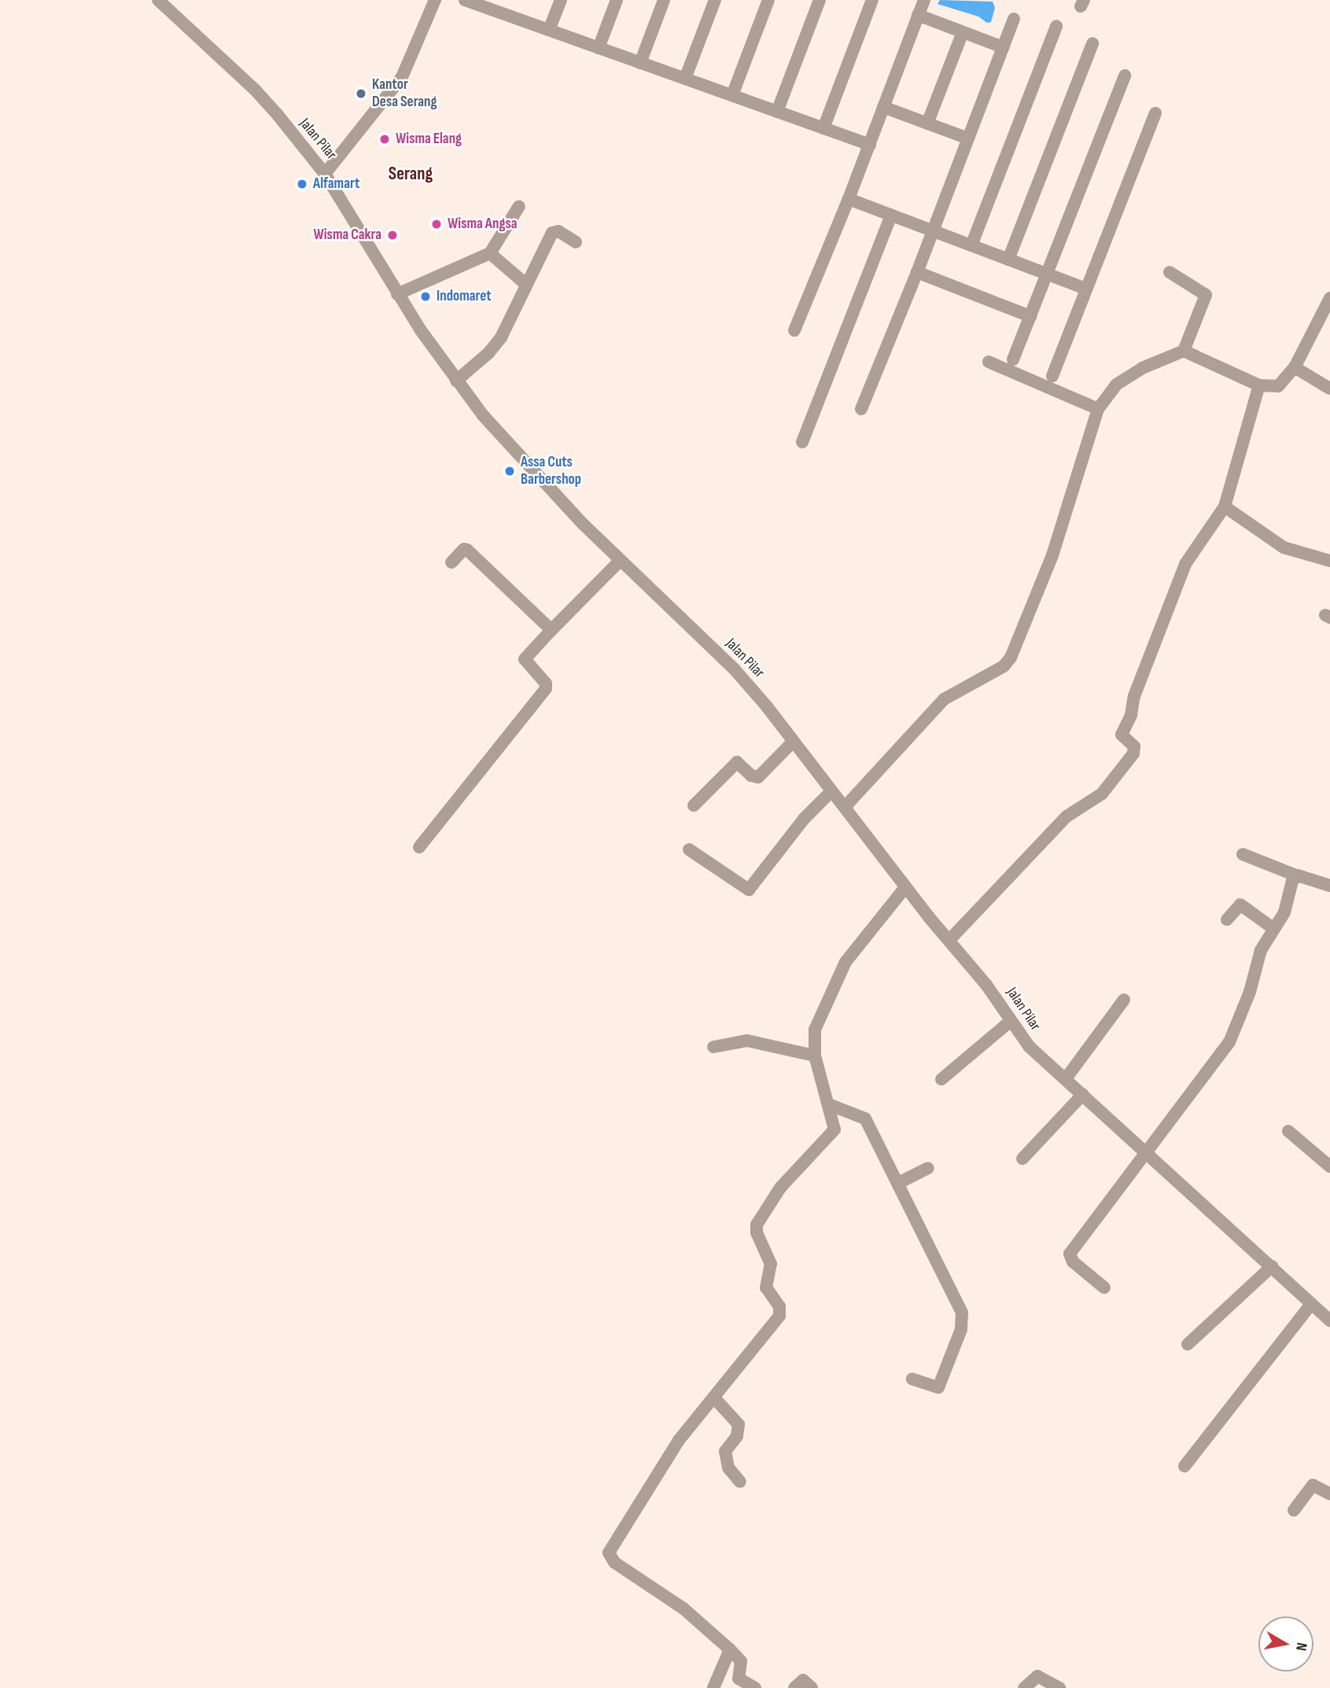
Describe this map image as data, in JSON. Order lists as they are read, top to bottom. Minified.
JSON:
{"streets":{"street":["Jalan Pilar"]},"districts":["Serang"],"places":["Kantor Desa Serang","Wisma Elang","Alfamart","Wisma Angsa","Wisma Cakra","Indomaret","Assa Cuts Barbershop"],"north":"right"}
